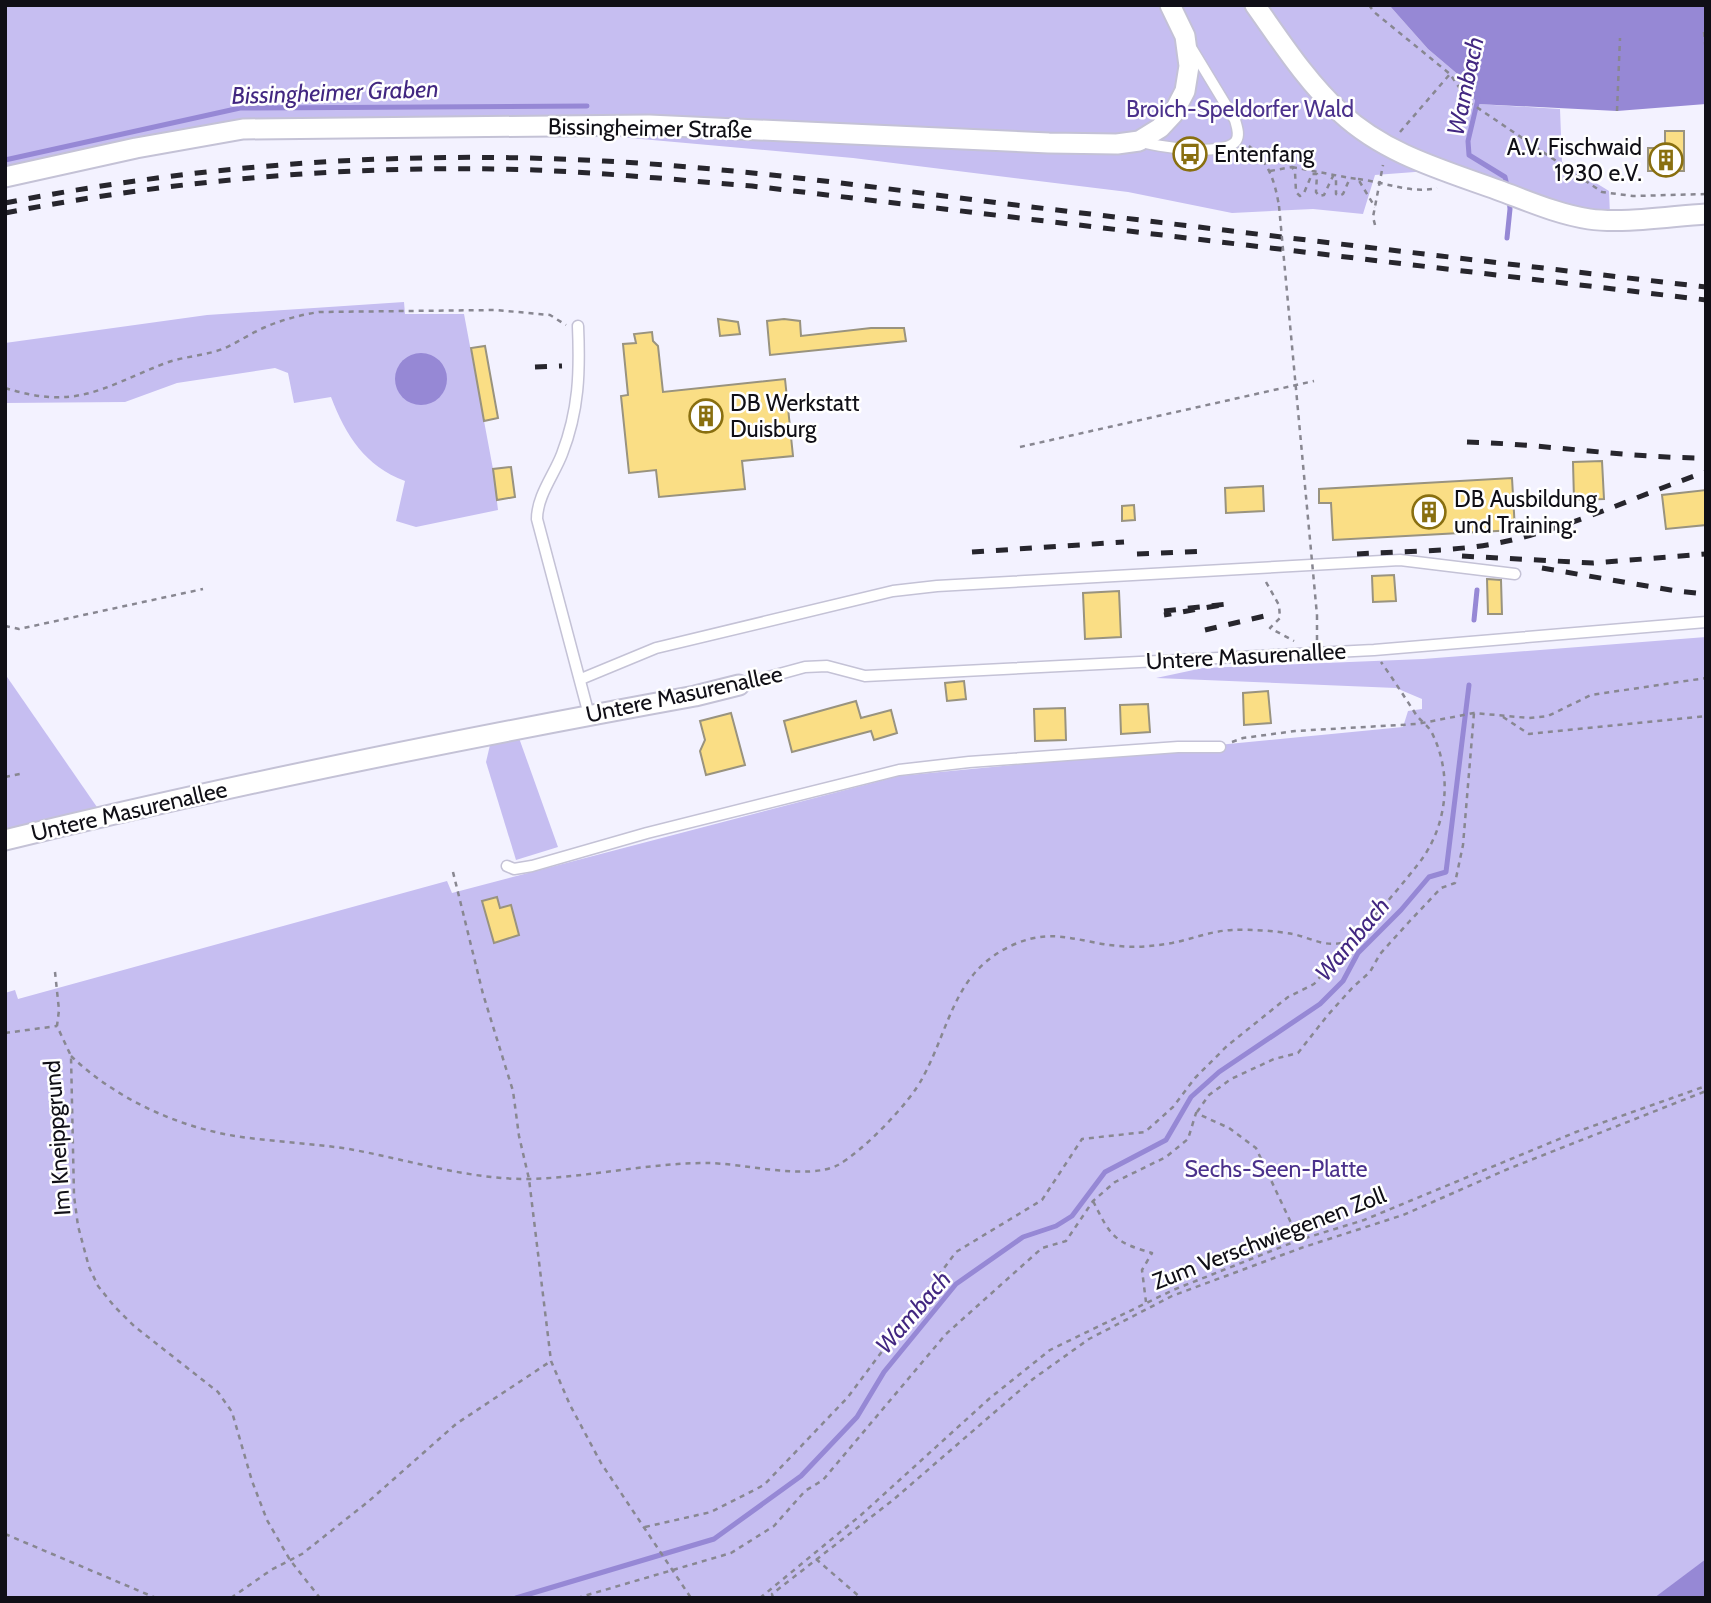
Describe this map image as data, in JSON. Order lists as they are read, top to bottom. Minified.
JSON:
{"streets":{"street":["Bissingheimer Straße","Untere Masurenallee"],"path":["Im Kneippgrund","Zum Verschwiegenen Zoll"]},"water":["Wambach","Bissingheimer Graben"],"parks":["Broich-Speldorfer Wald","Sechs-Seen-Platte"],"places":{"bus stop":["Entenfang"],"building":["A.V. Fischwaid 1930 e.V.","DB Werkstatt Duisburg","DB Ausbildung und Training."]}}
